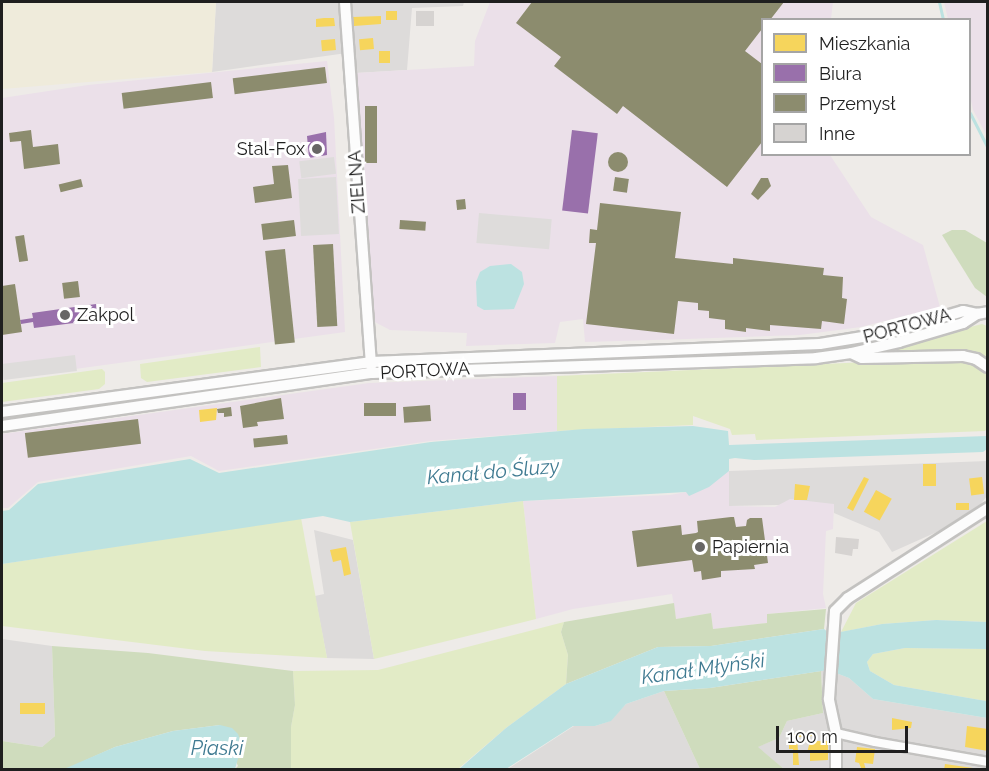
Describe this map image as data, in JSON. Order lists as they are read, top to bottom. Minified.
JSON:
{"streets":{"street":["ZIELNA","PORTOWA"]},"crossings":[["ZIELNA","PORTOWA"]],"water":["Kanał do Śluzy","Kanał Młyński","Piaski"],"places":["Stal-Fox","Zakpol","Papiernia"],"legend":["Mieszkania","Biura","Przemysł","Inne"],"scale_bar":"100 m"}
